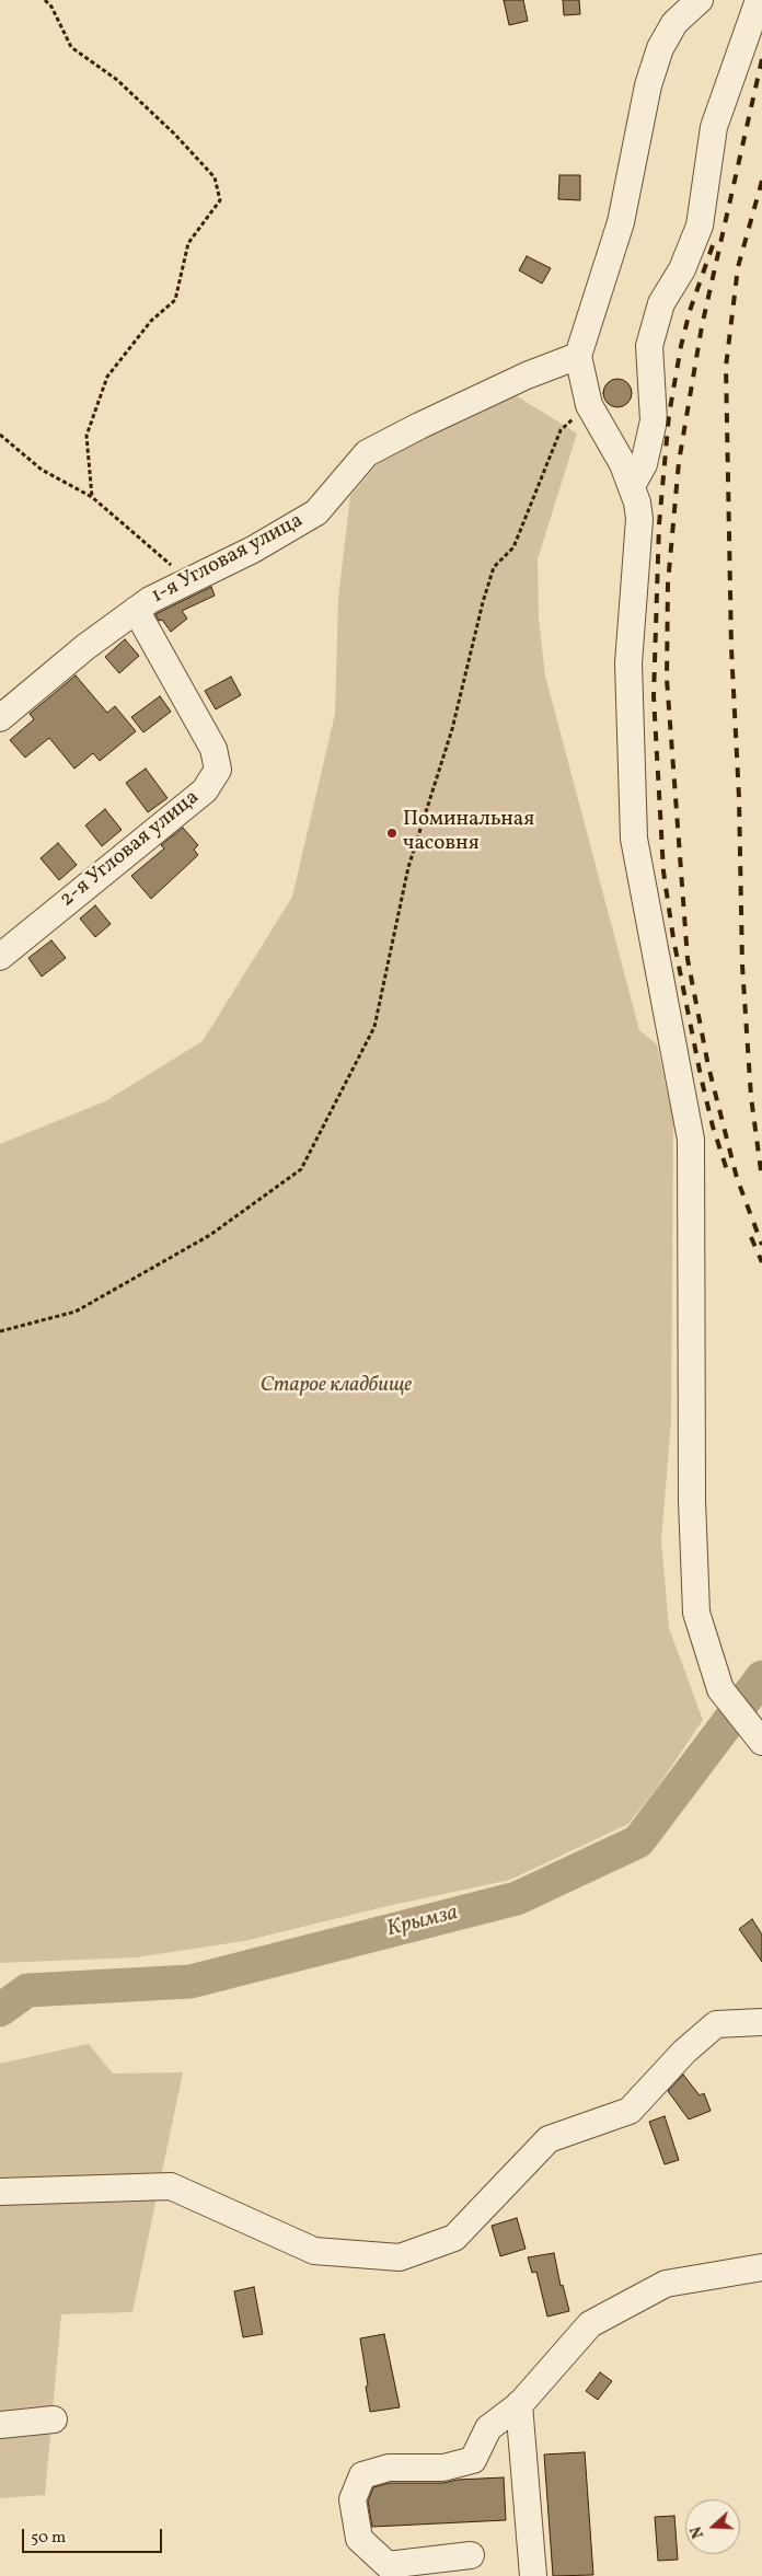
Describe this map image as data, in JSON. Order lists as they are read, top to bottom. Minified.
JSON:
{"streets":{"street":["1-я Угловая улица","2-я Угловая улица"]},"crossings":[["1-я Угловая улица","2-я Угловая улица"]],"water":["Крымза"],"parks":["Старое кладбище"],"places":["Поминальная часовня"],"scale_bar":"50 m","north":"left"}
